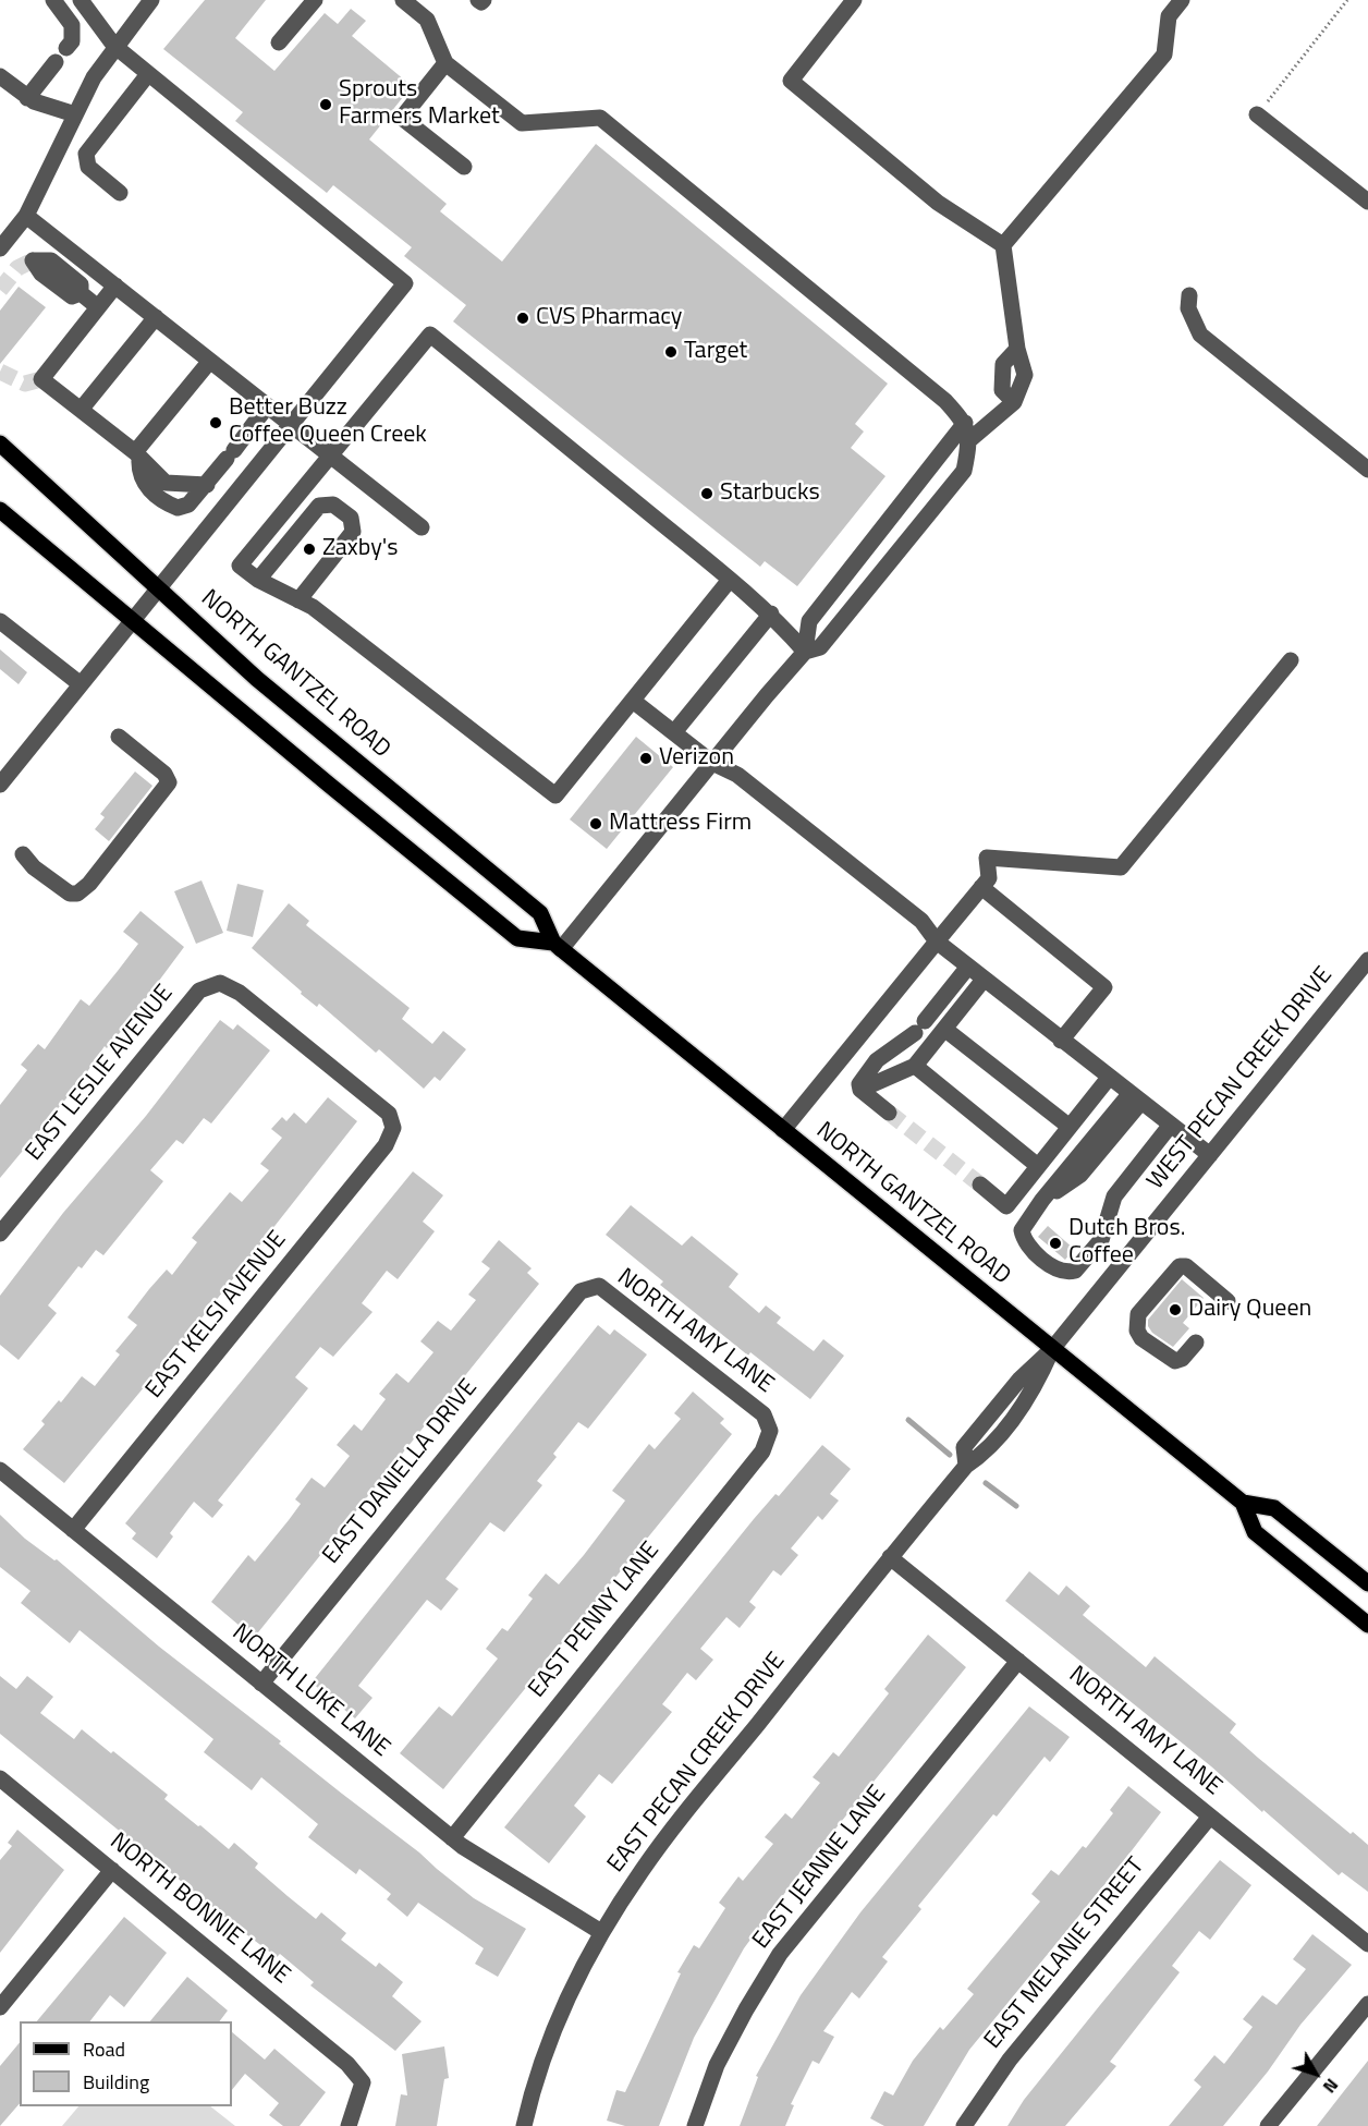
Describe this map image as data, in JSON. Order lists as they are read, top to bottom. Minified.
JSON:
{"streets":{"main road":["NORTH GANTZEL ROAD"],"street":["EAST LESLIE AVENUE","WEST PECAN CREEK DRIVE","EAST KELSI AVENUE","NORTH AMY LANE","EAST DANIELLA DRIVE","EAST PENNY LANE","NORTH LUKE LANE","EAST PECAN CREEK DRIVE","EAST JEANNE LANE","NORTH BONNIE LANE","EAST MELANIE STREET"]},"crossings":[["NORTH GANTZEL ROAD","WEST PECAN CREEK DRIVE"],["NORTH GANTZEL ROAD","EAST PECAN CREEK DRIVE"],["EAST LESLIE AVENUE","EAST KELSI AVENUE"],["WEST PECAN CREEK DRIVE","EAST PECAN CREEK DRIVE"],["EAST KELSI AVENUE","NORTH LUKE LANE"],["NORTH AMY LANE","EAST DANIELLA DRIVE"],["NORTH AMY LANE","EAST PENNY LANE"],["NORTH AMY LANE","EAST PECAN CREEK DRIVE"],["NORTH AMY LANE","EAST JEANNE LANE"],["NORTH AMY LANE","EAST MELANIE STREET"],["EAST DANIELLA DRIVE","NORTH LUKE LANE"],["EAST PENNY LANE","NORTH LUKE LANE"],["NORTH LUKE LANE","EAST PECAN CREEK DRIVE"]],"places":["Sprouts Farmers Market","CVS Pharmacy","Target","Better Buzz Coffee Queen Creek","Starbucks","Zaxby's","Verizon","Mattress Firm","Dutch Bros. Coffee","Dairy Queen"],"legend":["Road","Building"],"north":"bottom right"}
